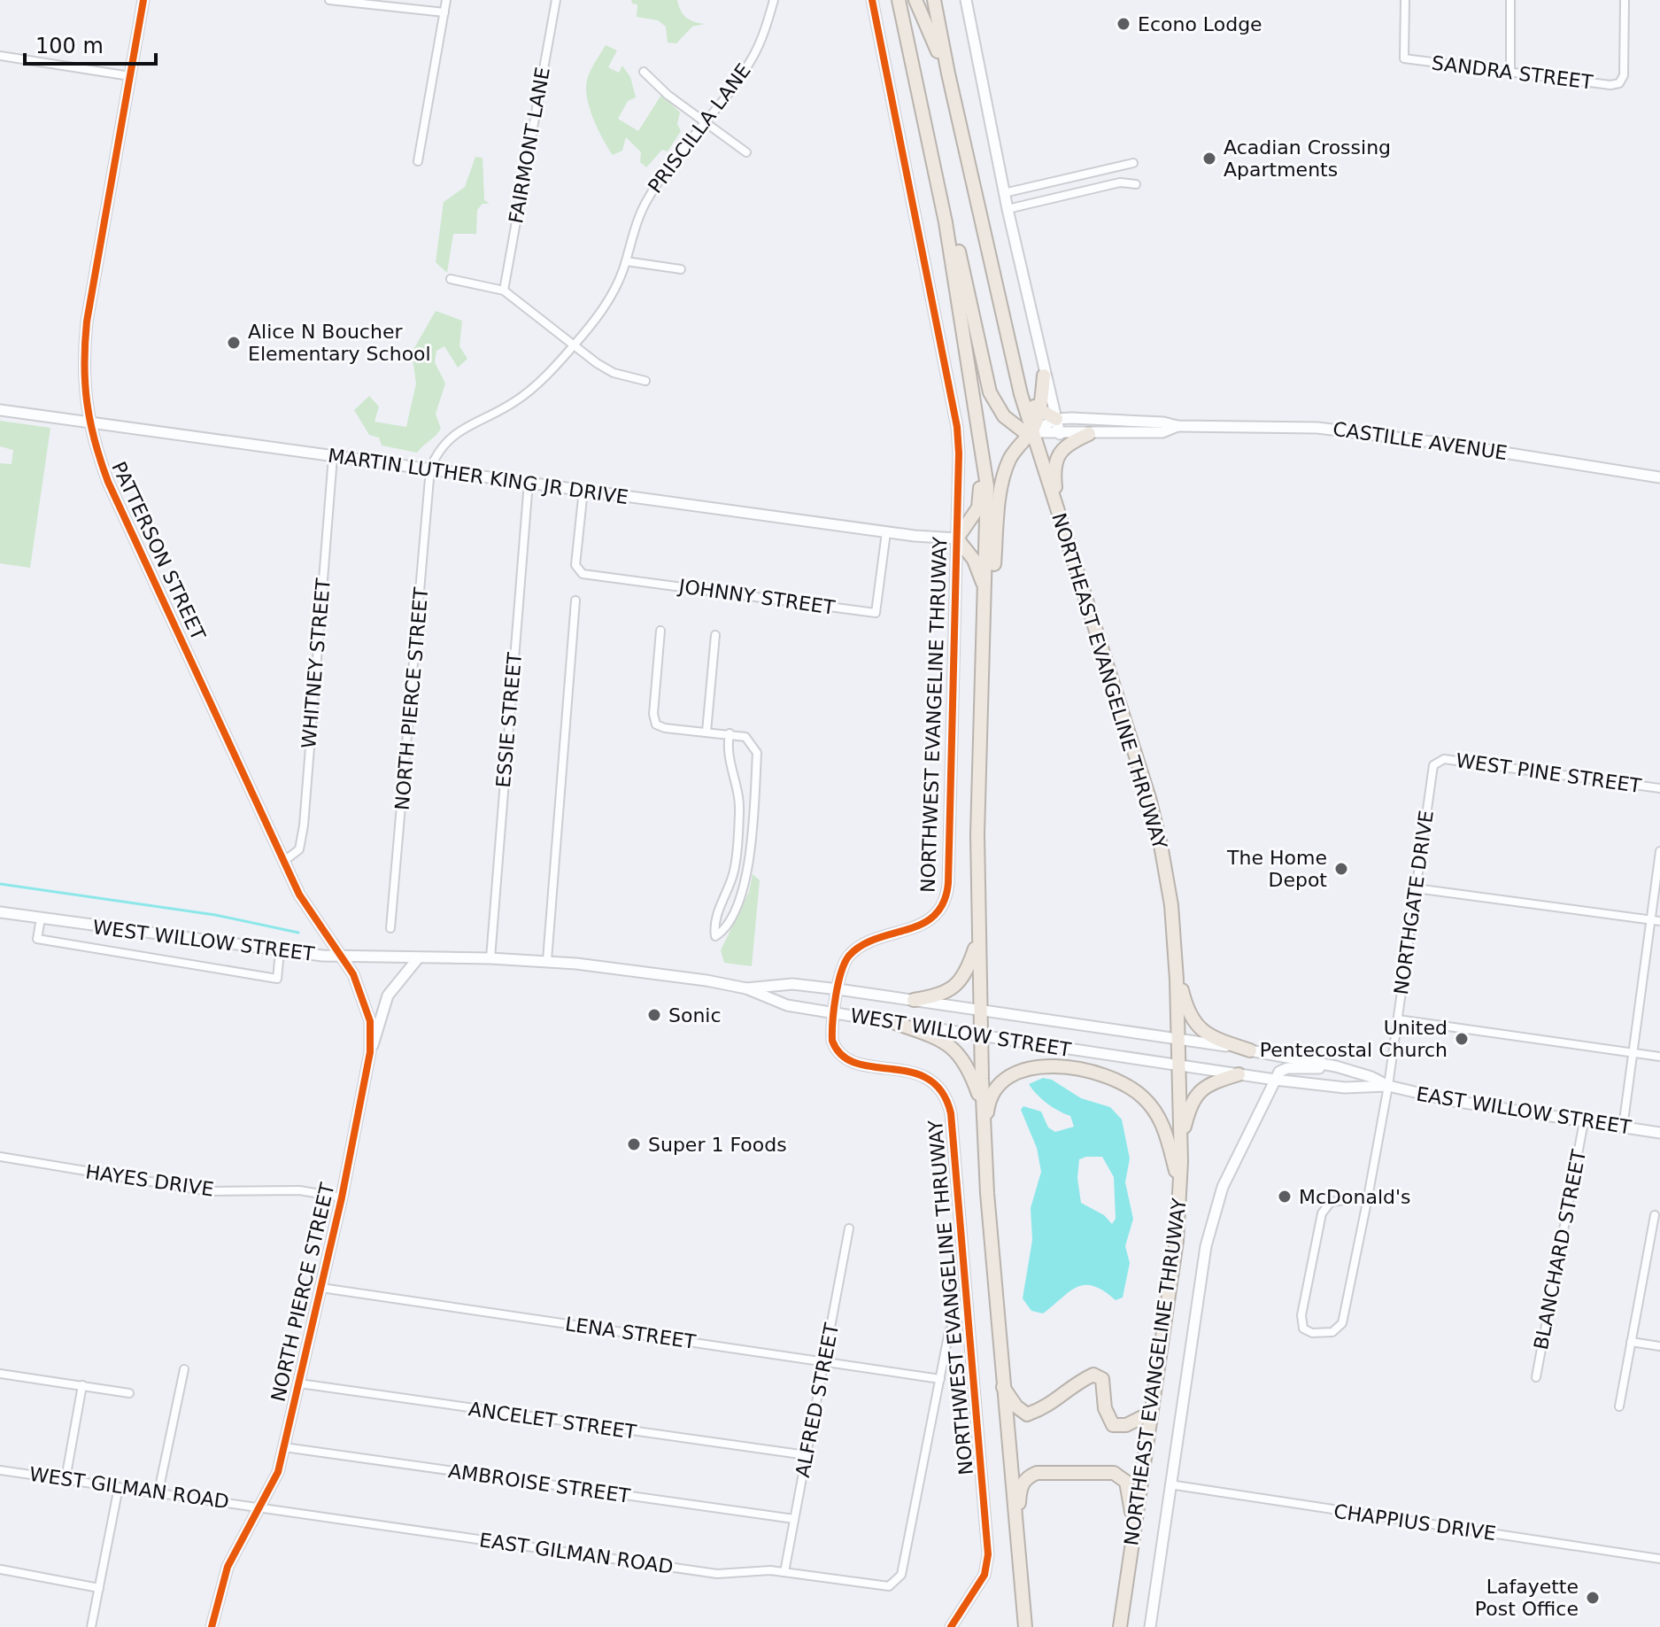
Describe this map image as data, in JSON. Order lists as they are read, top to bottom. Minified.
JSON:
{"streets":{"highway":["NORTHEAST EVANGELINE THRUWAY"],"street":["SANDRA STREET","PRISCILLA LANE","FAIRMONT LANE","CASTILLE AVENUE","MARTIN LUTHER KING JR DRIVE","PATTERSON STREET","JOHNNY STREET","WHITNEY STREET","NORTH PIERCE STREET","NORTHWEST EVANGELINE THRUWAY","ESSIE STREET","WEST PINE STREET","NORTHGATE DRIVE","WEST WILLOW STREET","EAST WILLOW STREET","HAYES DRIVE","BLANCHARD STREET","LENA STREET","ALFRED STREET","ANCELET STREET","AMBROISE STREET","WEST GILMAN ROAD","CHAPPIUS DRIVE","EAST GILMAN ROAD"]},"crossings":[["PRISCILLA LANE","MARTIN LUTHER KING JR DRIVE"],["PRISCILLA LANE","NORTH PIERCE STREET"],["CASTILLE AVENUE","NORTHEAST EVANGELINE THRUWAY"],["MARTIN LUTHER KING JR DRIVE","PATTERSON STREET"],["MARTIN LUTHER KING JR DRIVE","JOHNNY STREET"],["MARTIN LUTHER KING JR DRIVE","WHITNEY STREET"],["MARTIN LUTHER KING JR DRIVE","NORTH PIERCE STREET"],["MARTIN LUTHER KING JR DRIVE","NORTHWEST EVANGELINE THRUWAY"],["MARTIN LUTHER KING JR DRIVE","ESSIE STREET"],["PATTERSON STREET","WHITNEY STREET"],["PATTERSON STREET","NORTH PIERCE STREET"],["PATTERSON STREET","WEST WILLOW STREET"],["NORTHEAST EVANGELINE THRUWAY","WEST WILLOW STREET"],["NORTHEAST EVANGELINE THRUWAY","EAST WILLOW STREET"],["NORTHEAST EVANGELINE THRUWAY","CHAPPIUS DRIVE"],["NORTH PIERCE STREET","WEST WILLOW STREET"],["NORTH PIERCE STREET","HAYES DRIVE"],["NORTH PIERCE STREET","LENA STREET"],["NORTH PIERCE STREET","ANCELET STREET"],["NORTH PIERCE STREET","AMBROISE STREET"],["NORTH PIERCE STREET","WEST GILMAN ROAD"],["NORTH PIERCE STREET","EAST GILMAN ROAD"],["NORTHWEST EVANGELINE THRUWAY","WEST WILLOW STREET"],["ESSIE STREET","WEST WILLOW STREET"],["WEST PINE STREET","NORTHGATE DRIVE"],["NORTHGATE DRIVE","EAST WILLOW STREET"],["WEST WILLOW STREET","EAST WILLOW STREET"],["EAST WILLOW STREET","BLANCHARD STREET"],["LENA STREET","ALFRED STREET"],["LENA STREET","EAST GILMAN ROAD"],["ALFRED STREET","ANCELET STREET"],["ALFRED STREET","AMBROISE STREET"],["ALFRED STREET","EAST GILMAN ROAD"],["WEST GILMAN ROAD","EAST GILMAN ROAD"]],"places":["Econo Lodge","Acadian Crossing Apartments","Alice N Boucher Elementary School","The Home Depot","Sonic","United Pentecostal Church","Super 1 Foods","McDonald's","Lafayette Post Office"],"scale_bar":"100 m"}
